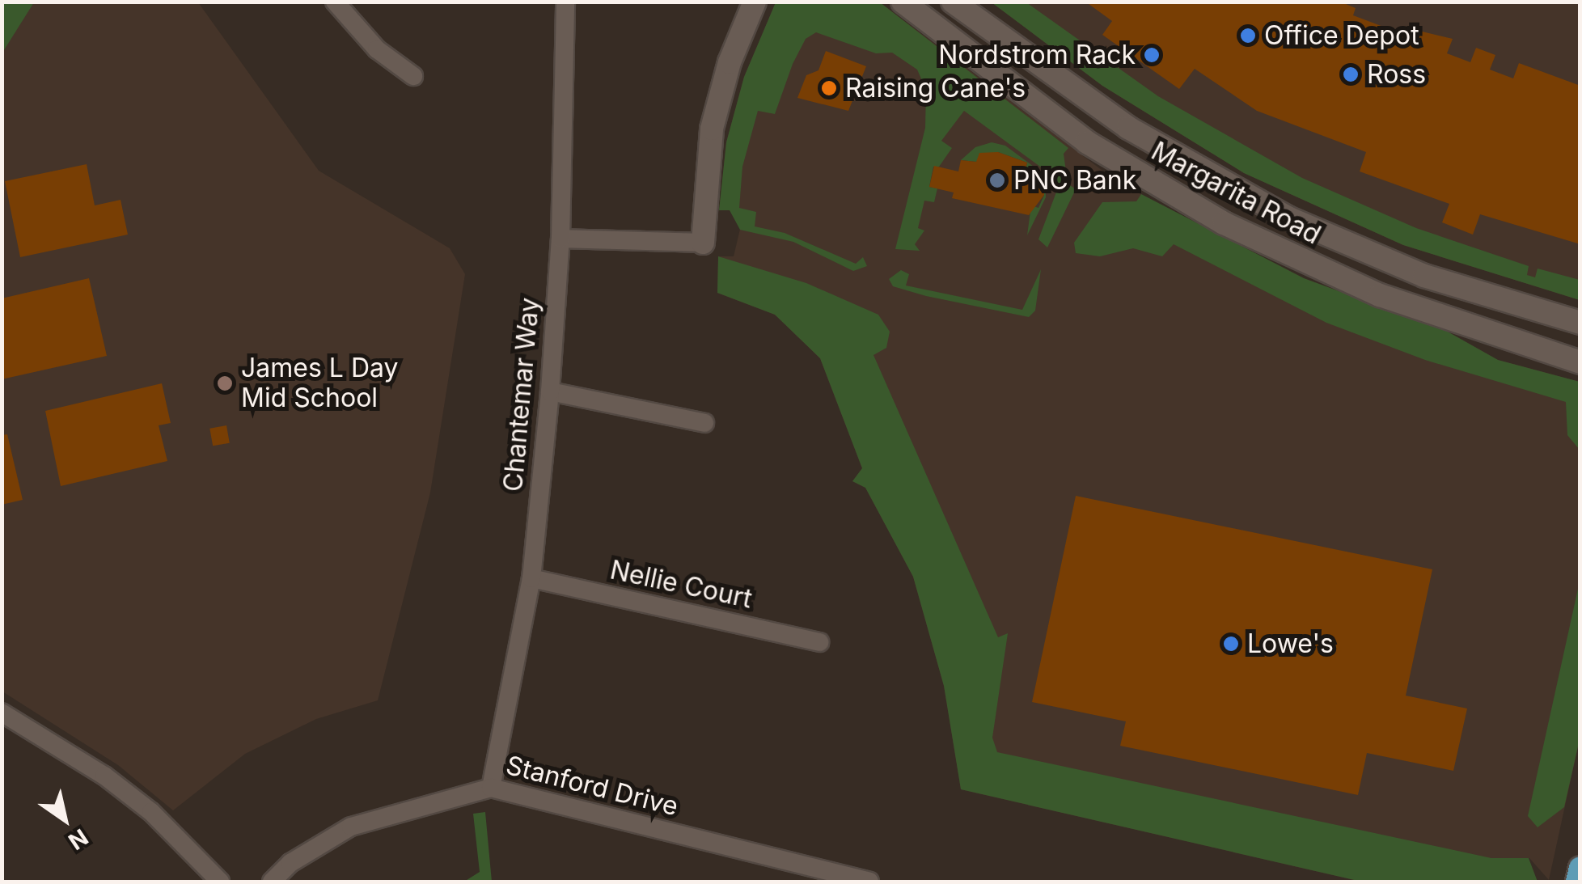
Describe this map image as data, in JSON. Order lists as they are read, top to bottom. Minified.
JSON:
{"streets":{"main road":["Margarita Road"],"street":["Chantemar Way","Nellie Court","Stanford Drive"]},"crossings":[["Chantemar Way","Nellie Court"],["Chantemar Way","Stanford Drive"]],"places":["Office Depot","Nordstrom Rack","Ross","Raising Cane's","PNC Bank","James L Day Mid School","Lowe's"],"north":"bottom right"}
